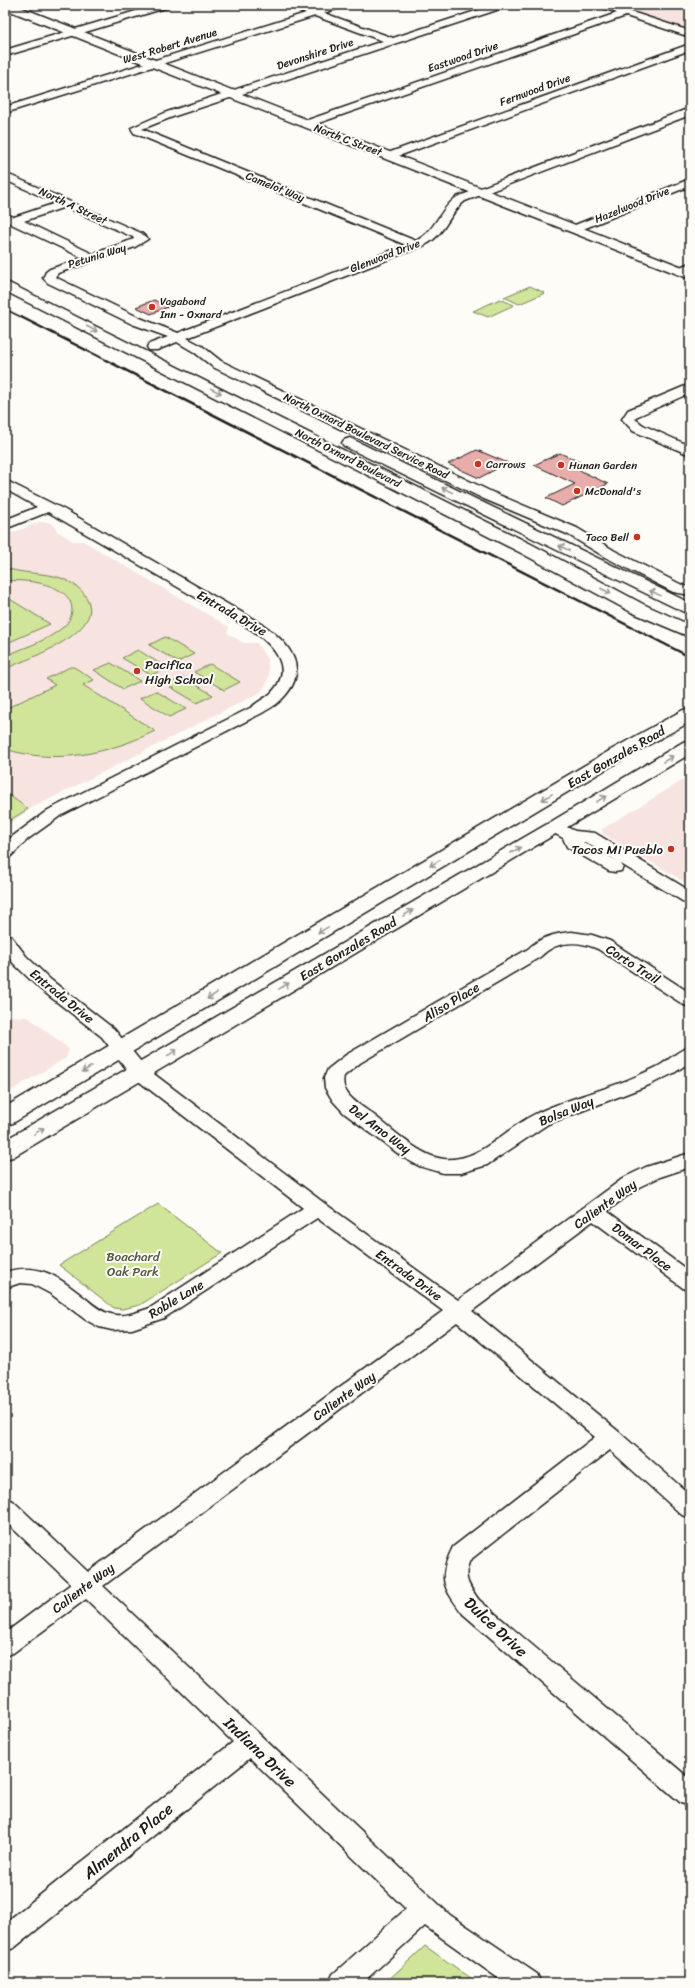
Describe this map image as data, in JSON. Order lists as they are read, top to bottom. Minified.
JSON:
{"streets":{"main road":["North C Street","North Oxnard Boulevard","East Gonzales Road"],"street":["West Robert Avenue","Devonshire Drive","Eastwood Drive","Fernwood Drive","Camelot Way","Hazelwood Drive","North A Street","Petunia Way","Glenwood Drive","North Oxnard Boulevard Service Road","Entrada Drive","Corto Trail","Aliso Place","Bolsa Way","Del Amo Way","Caliente Way","Domar Place","Roble Lane","Dulce Drive","Indiana Drive","Almendra Place"]},"crossings":[["West Robert Avenue","North C Street"],["Devonshire Drive","North C Street"],["Devonshire Drive","Camelot Way"],["Eastwood Drive","North C Street"],["Fernwood Drive","North C Street"],["North C Street","Hazelwood Drive"],["North C Street","Glenwood Drive"],["Camelot Way","Glenwood Drive"],["North A Street","Petunia Way"],["Petunia Way","North Oxnard Boulevard Service Road"],["Glenwood Drive","North Oxnard Boulevard Service Road"],["Glenwood Drive","North Oxnard Boulevard"],["Entrada Drive","East Gonzales Road"],["Entrada Drive","Caliente Way"],["Entrada Drive","Roble Lane"],["Entrada Drive","Dulce Drive"],["Corto Trail","Aliso Place"],["Aliso Place","Del Amo Way"],["Bolsa Way","Del Amo Way"],["Caliente Way","Domar Place"],["Caliente Way","Indiana Drive"],["Indiana Drive","Almendra Place"]],"parks":["Boachard Oak Park"],"places":["Vagabond Inn - Oxnard","Carrows","Hunan Garden","McDonald's","Taco Bell","Pacifica High School","Tacos Mi Pueblo"]}
